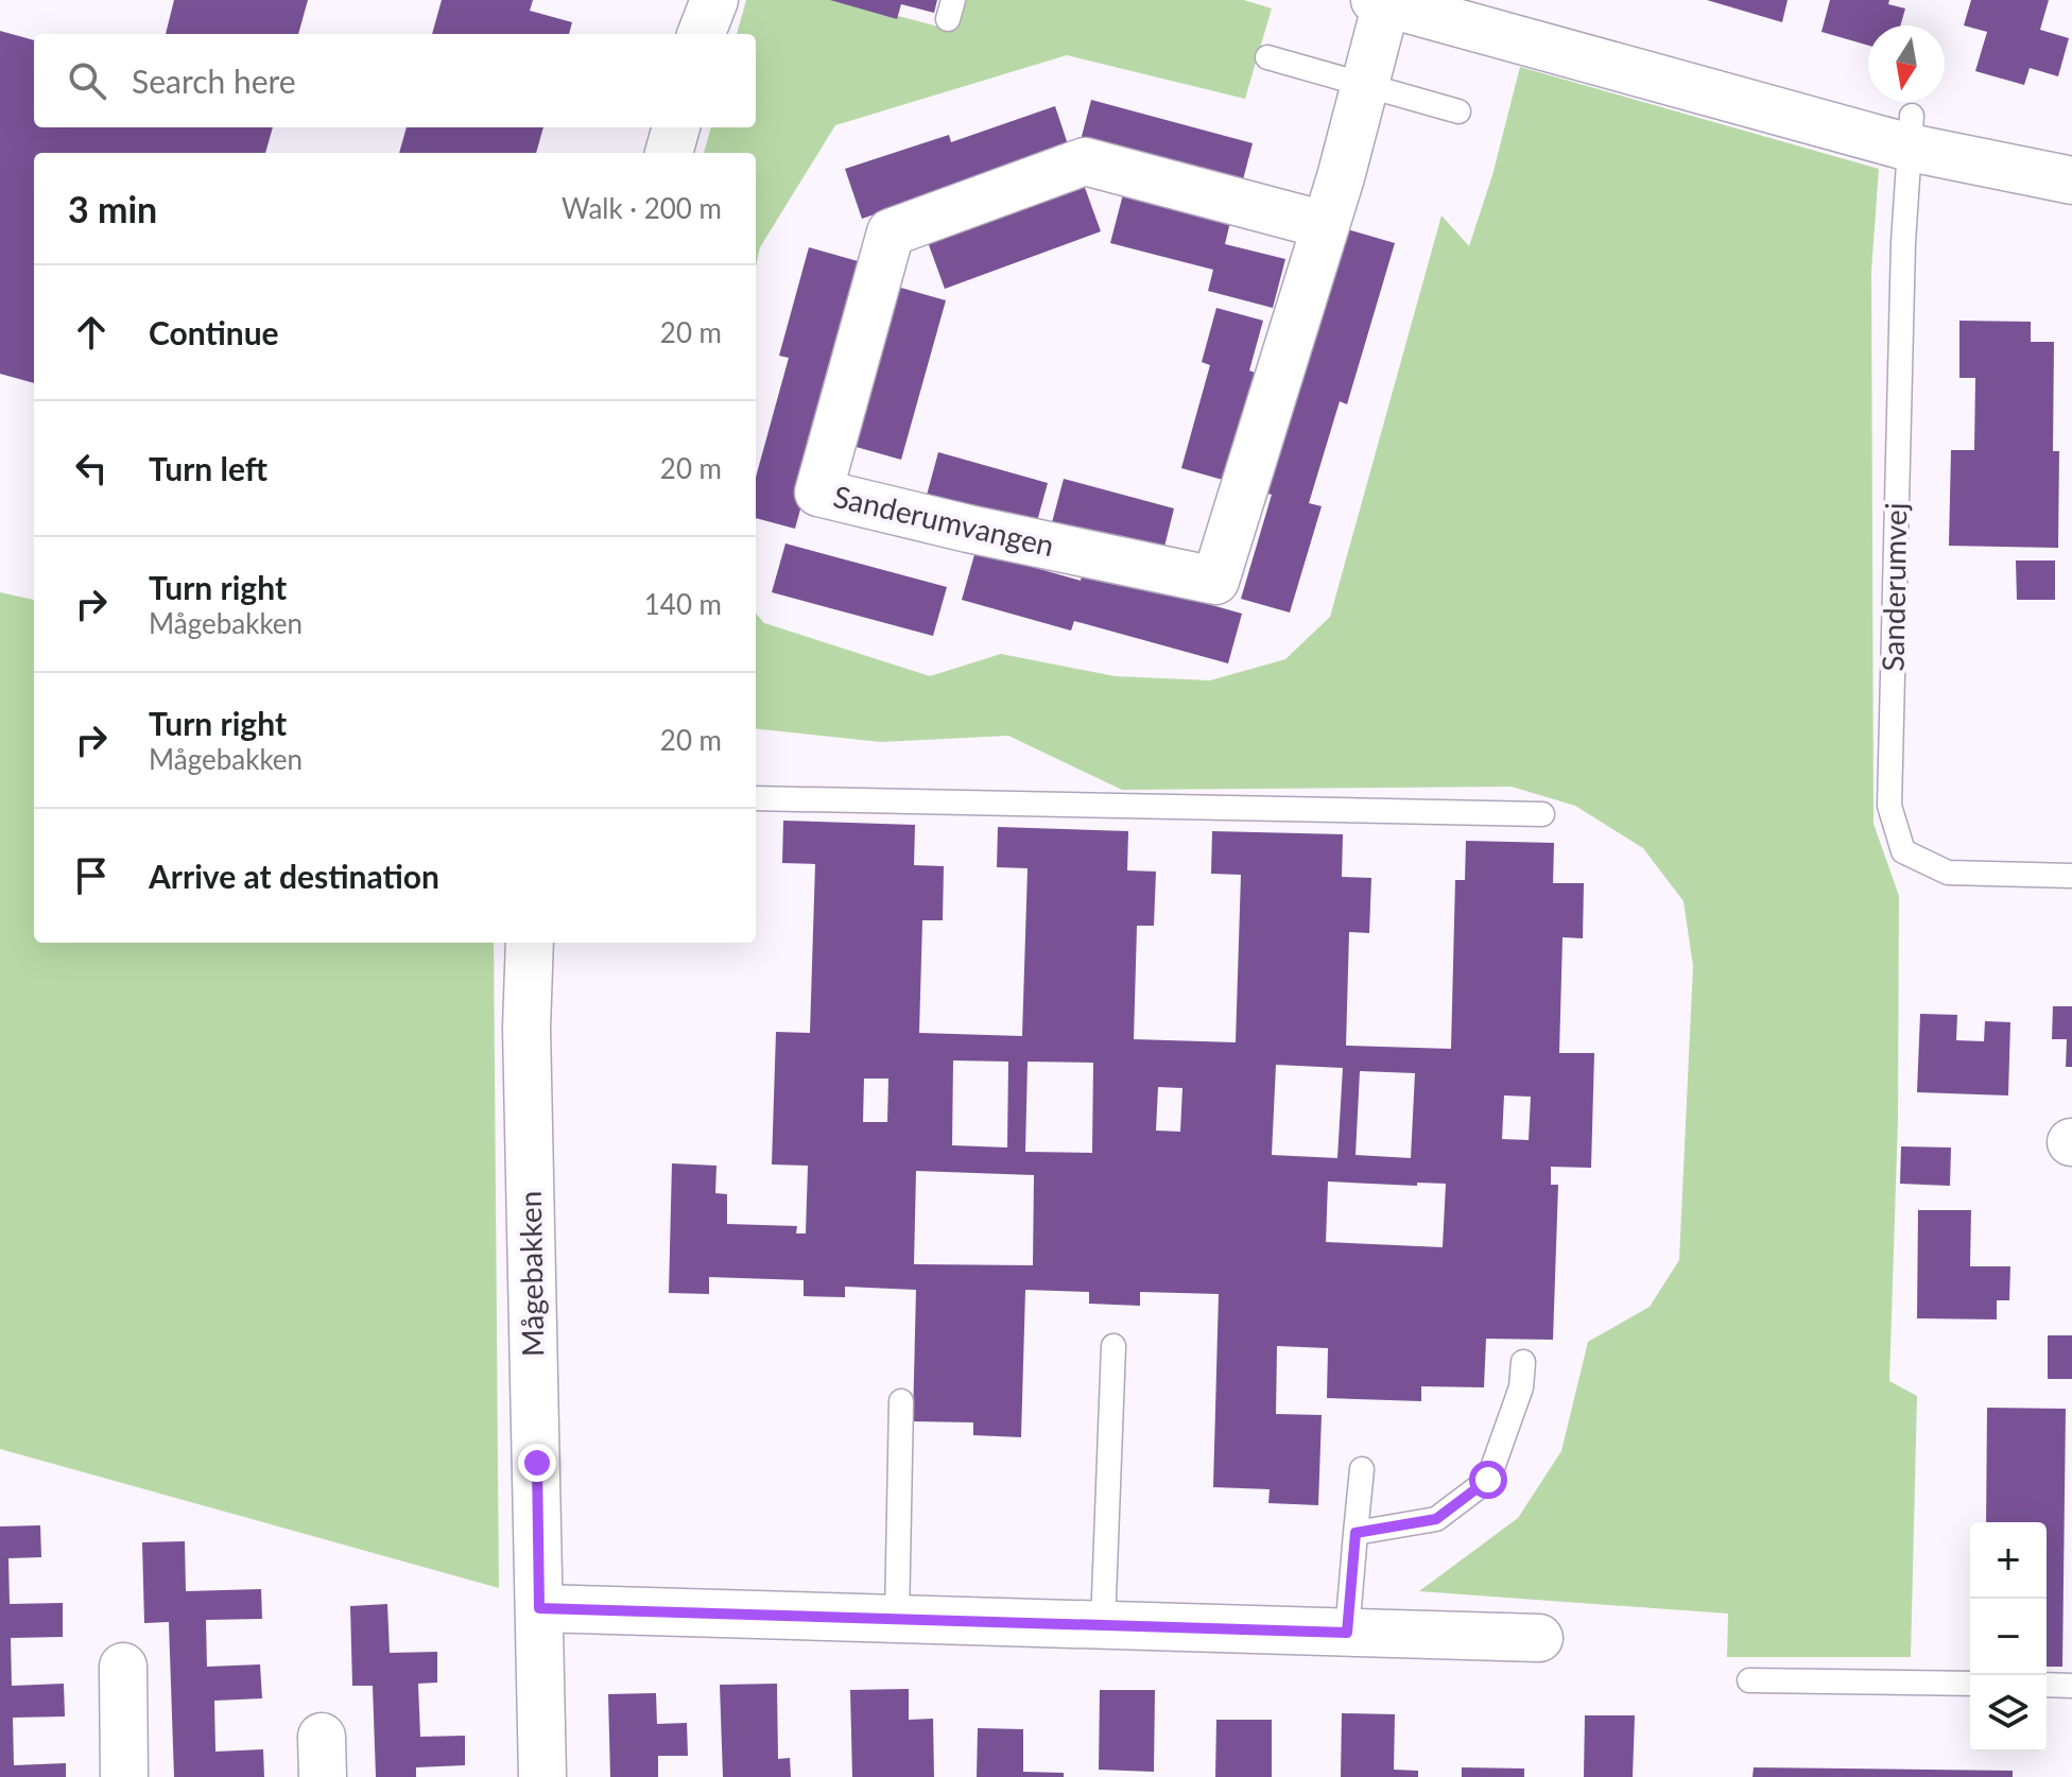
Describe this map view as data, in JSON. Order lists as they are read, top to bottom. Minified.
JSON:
{"streets":{"street":["Sanderumvangen","Mågebakken"],"lane":["Sanderumvej"]},"north":"bottom","page":{"search":"Search here","heading":["3 min","Walk · 200 m"],"list":[["Continue","20 m"],["Turn left","20 m"],["Turn right","Mågebakken","140 m"],["Turn right","Mågebakken","20 m"],"Arrive at destination"],"map_buttons":["+","−"]}}
